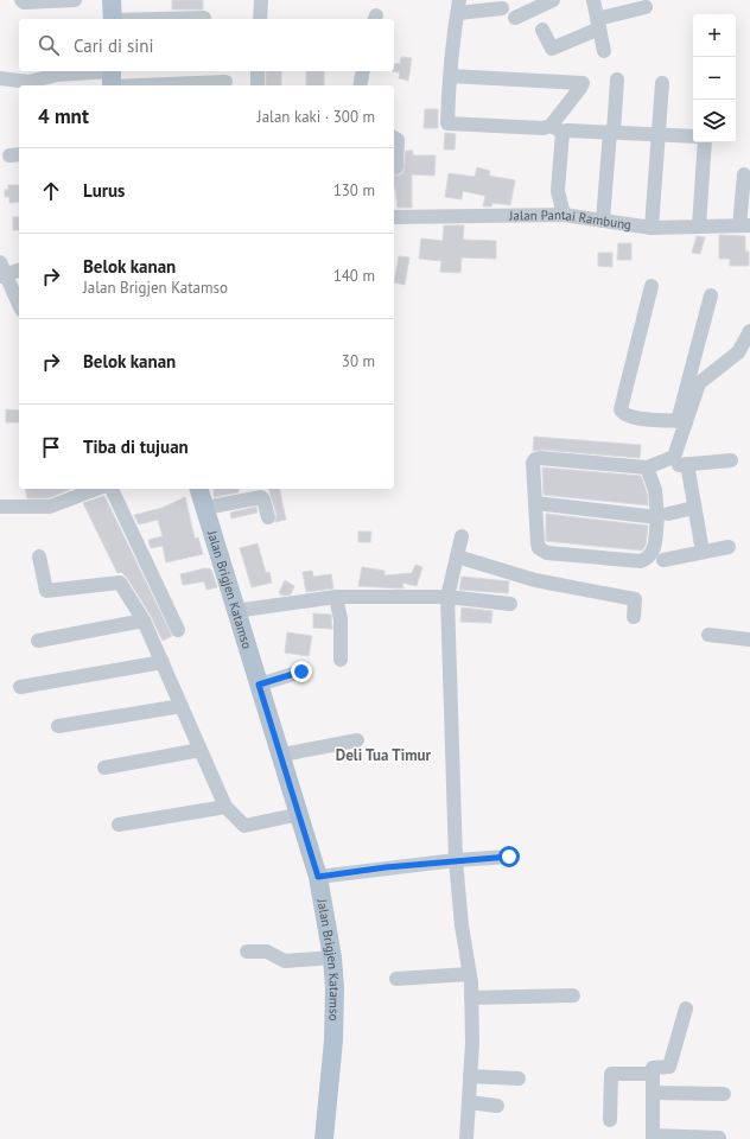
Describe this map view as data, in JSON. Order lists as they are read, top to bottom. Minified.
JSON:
{"streets":{"main road":["Jalan Brigjen Katamso"],"street":["Jalan Pantai Rambung"]},"districts":["Deli Tua Timur"],"page":{"map_buttons":["+","−"],"search":"Cari di sini","heading":["4 mnt","Jalan kaki · 300 m"],"list":[["Lurus","130 m"],["Belok kanan","Jalan Brigjen Katamso","140 m"],["Belok kanan","30 m"],"Tiba di tujuan"]}}
